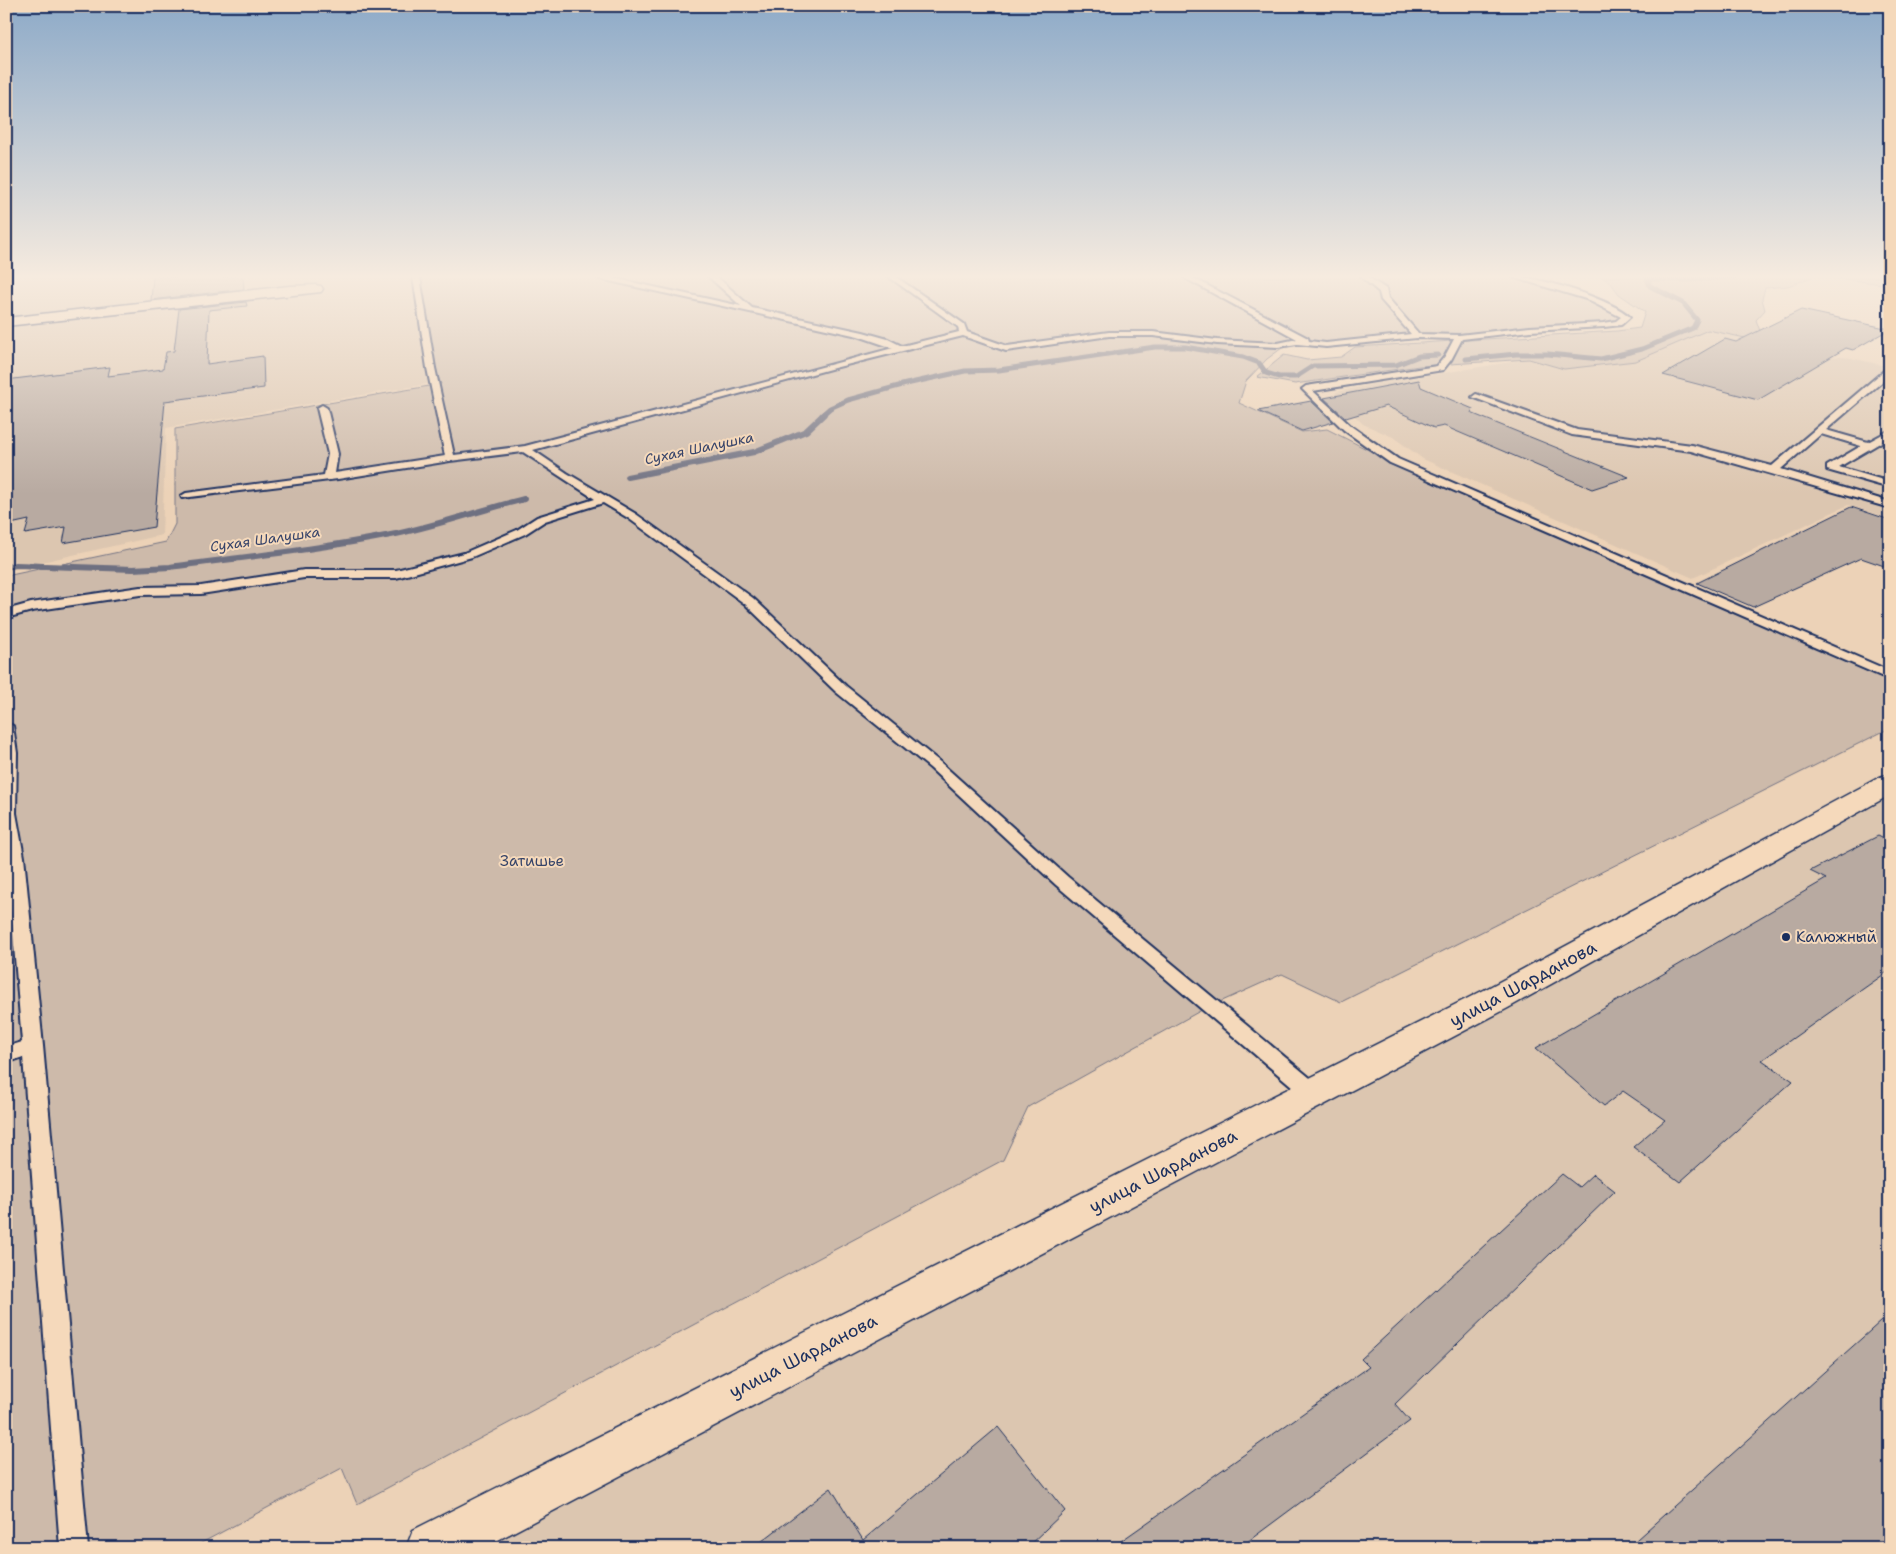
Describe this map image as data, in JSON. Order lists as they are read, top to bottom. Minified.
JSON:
{"streets":{"main road":["улица Шарданова"]},"water":["Сухая Шалушка"],"parks":["Затишье"],"places":["Калюжный"]}
